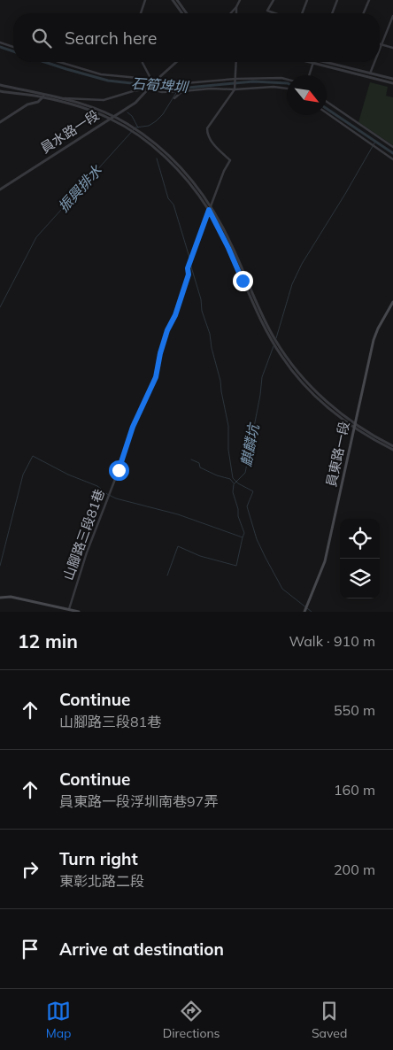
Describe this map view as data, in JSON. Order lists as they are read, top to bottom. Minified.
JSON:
{"streets":{"main road":["員東路一段"],"street":["員水路一段","山腳路三段81巷"]},"water":["石筍埤圳","振興排水","麒麟坑"],"north":"bottom right","page":{"search":"Search here","heading":["12 min","Walk · 910 m"],"list":[["Continue","山腳路三段81巷","550 m"],["Continue","員東路一段浮圳南巷97弄","160 m"],["Turn right","東彰北路二段","200 m"],"Arrive at destination"],"nav":["Map","Directions","Saved"]}}
